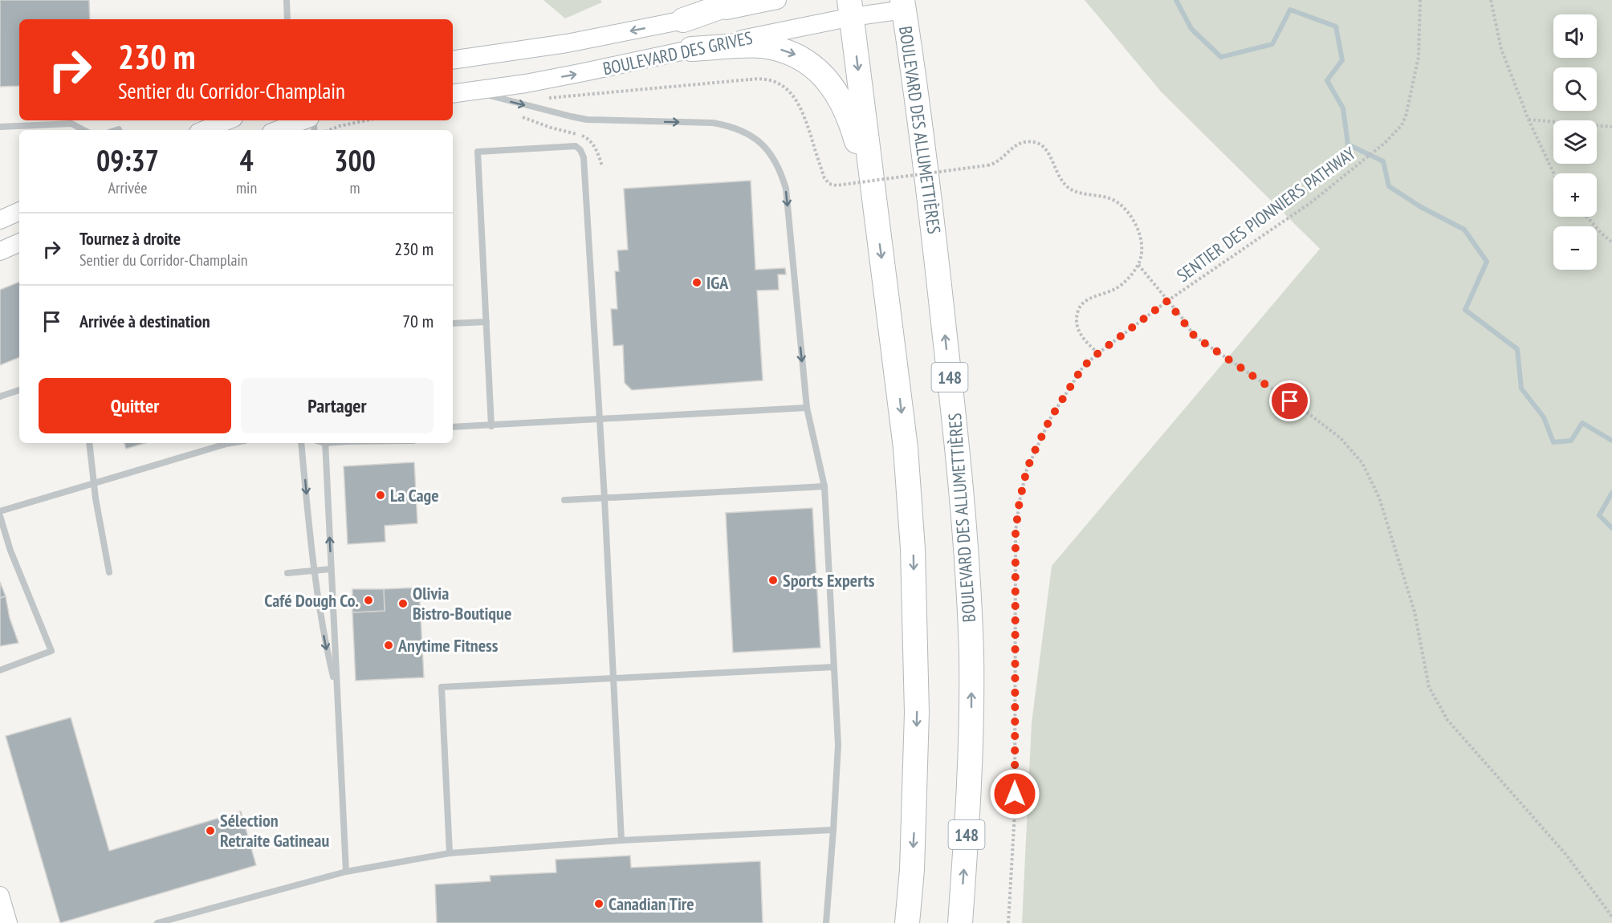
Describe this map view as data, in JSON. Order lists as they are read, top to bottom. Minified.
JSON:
{"streets":{"highway":["BOULEVARD DES ALLUMETTIÈRES","148"],"street":["BOULEVARD DES GRIVES"],"path":["SENTIER DES PIONNIERS PATHWAY"]},"crossings":[["BOULEVARD DES GRIVES","BOULEVARD DES ALLUMETTIÈRES"]],"places":["IGA","La Cage","Sports Experts","Café Dough Co.","Olivia Bistro-Boutique","Anytime Fitness","Sélection Retraite Gatineau","Canadian Tire"],"page":{"map_buttons":["+","−"],"turn":["230 m","Sentier du Corridor-Champlain"],"eta":["09:37","Arrivée","4","min","300","m"],"list":[{"name":"Tournez à droite","note":"Sentier du Corridor-Champlain","value":"230 m"},{"name":"Arrivée à destination","value":"70 m"}],"buttons":["Quitter","Partager"]}}
